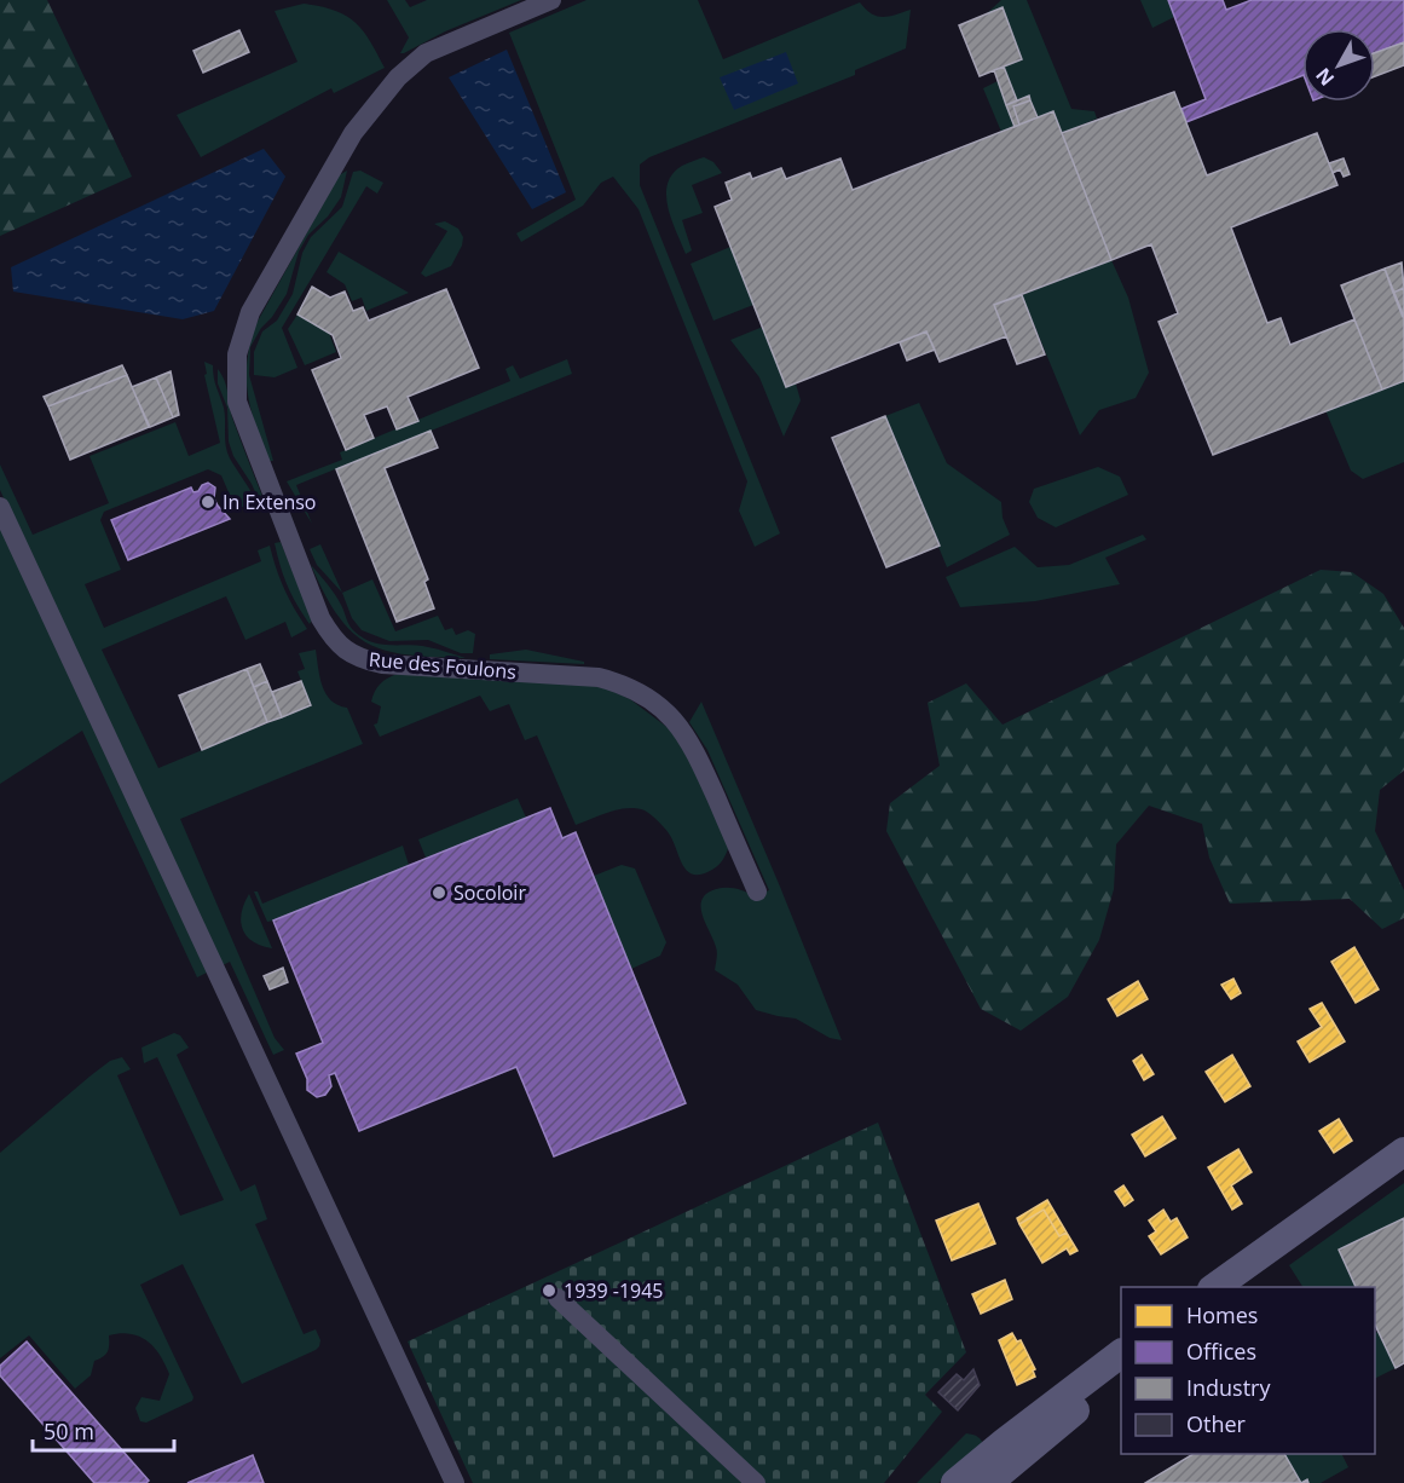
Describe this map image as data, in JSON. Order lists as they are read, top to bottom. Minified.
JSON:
{"streets":{"street":["Rue des Foulons"]},"places":["In Extenso","Socoloir","1939 -1945"],"legend":["Homes","Offices","Industry","Other"],"scale_bar":"50 m","north":"bottom left"}
